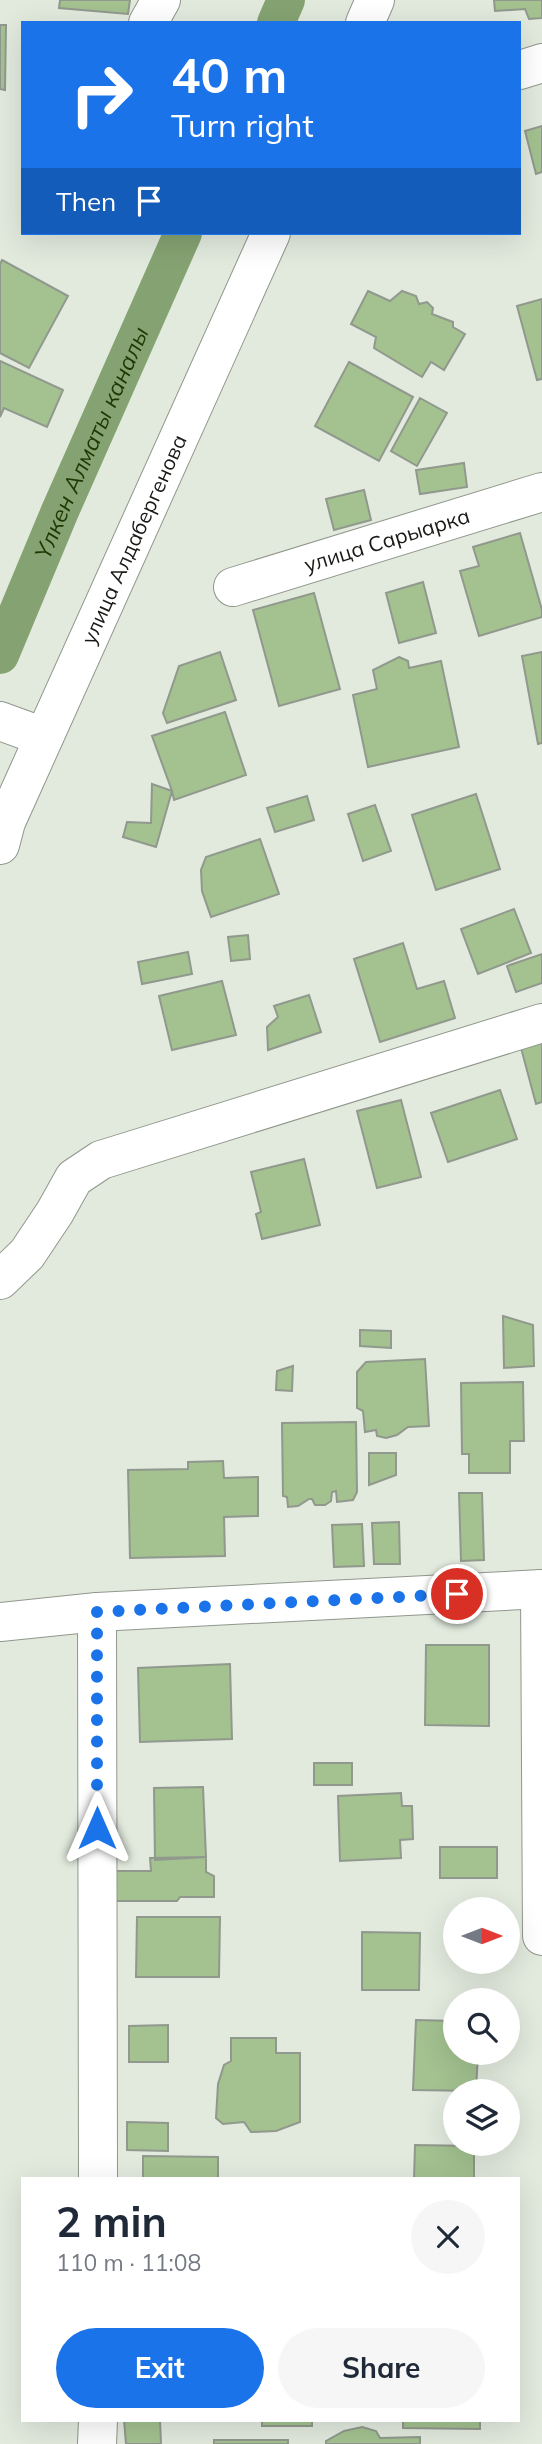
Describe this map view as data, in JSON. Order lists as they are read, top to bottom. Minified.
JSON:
{"streets":{"street":["улица Алдабергенова","улица Сарыарка"]},"water":["Үлкен Алматы каналы"],"north":"right","page":{"turn":["40 m","Turn right"],"then":"Then","heading":["2 min","110 m · 11:08"],"buttons":["Exit","Share"]}}
